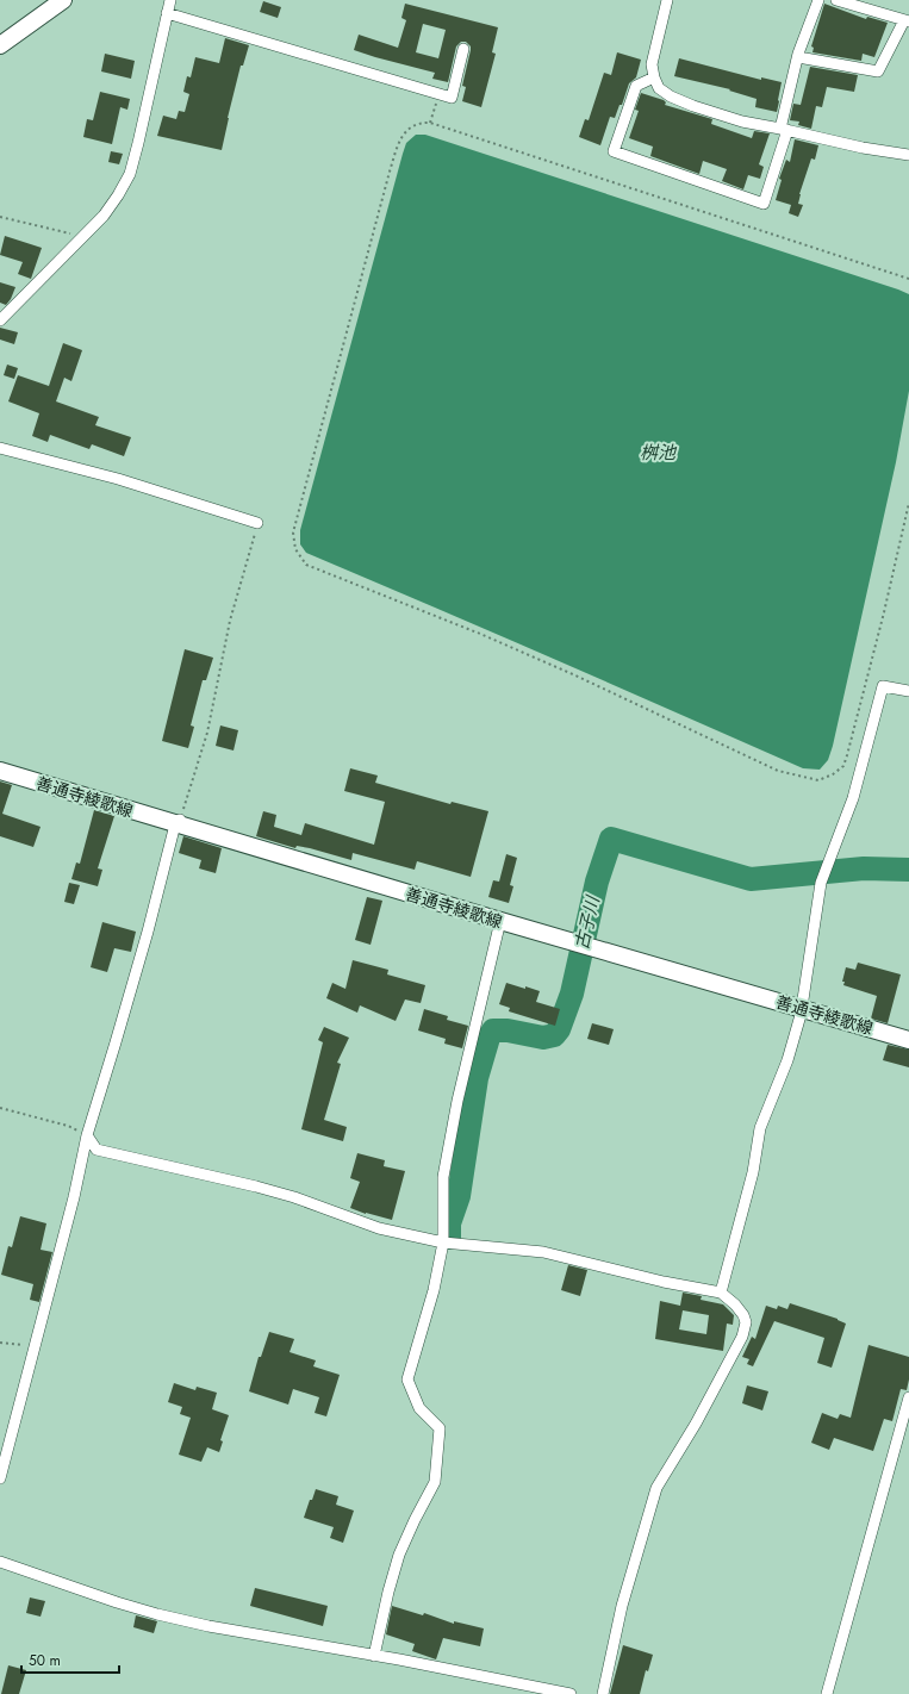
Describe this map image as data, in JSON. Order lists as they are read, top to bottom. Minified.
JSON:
{"streets":{"main road":["善通寺綾歌線"]},"water":["桝池","古子川"],"scale_bar":"50 m"}
